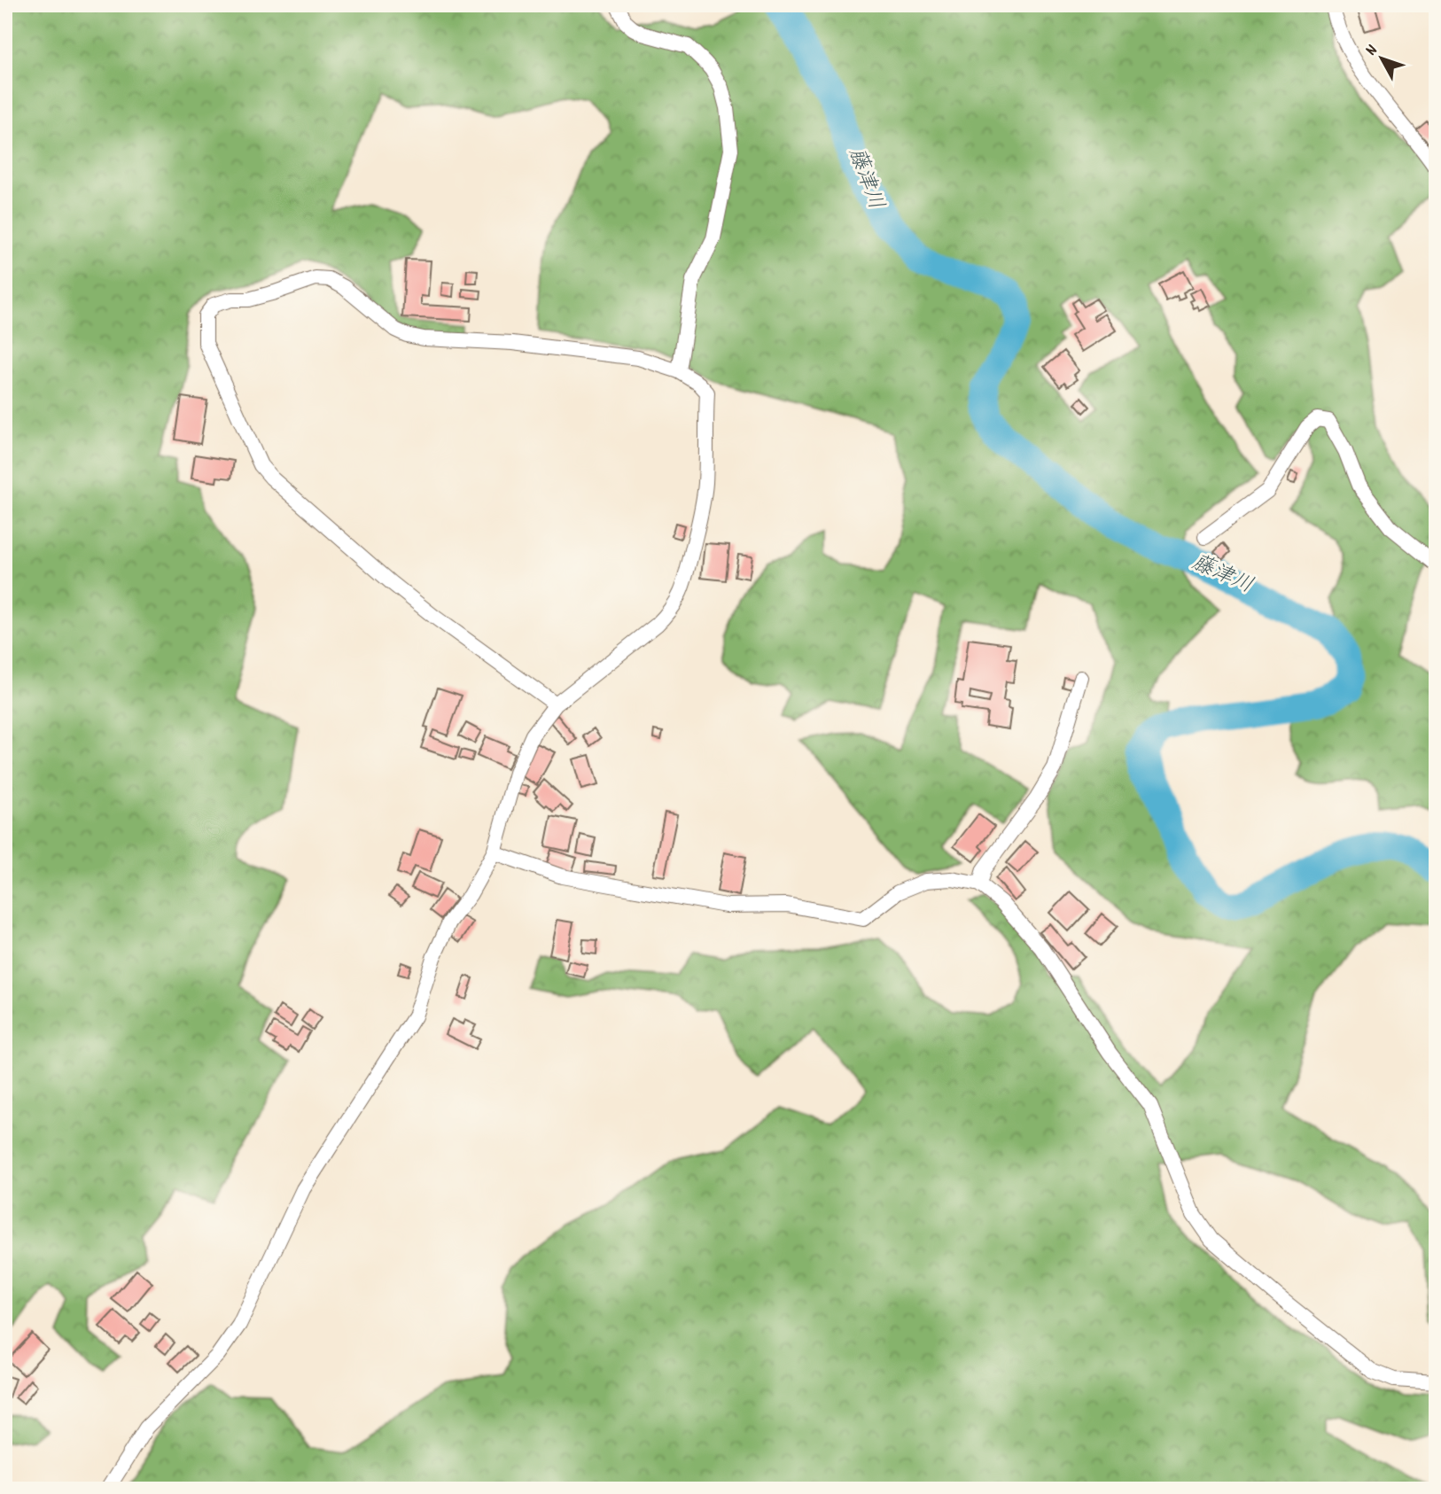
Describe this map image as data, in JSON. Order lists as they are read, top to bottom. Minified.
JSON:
{"water":["藤津川"],"north":"top left"}
